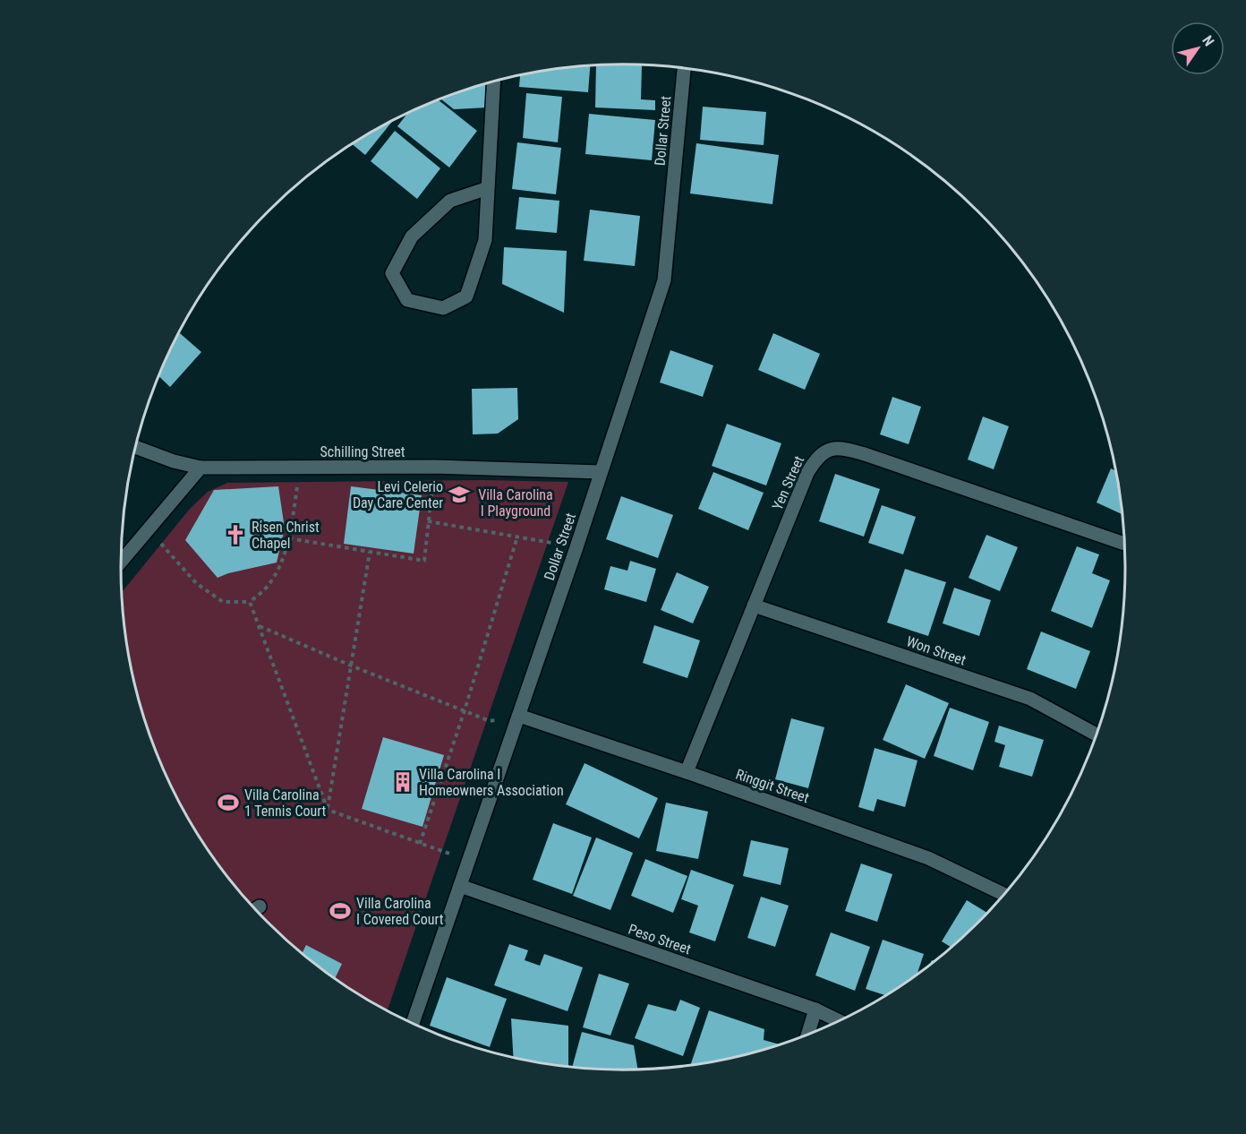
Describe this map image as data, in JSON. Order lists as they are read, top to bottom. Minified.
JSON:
{"streets":{"street":["Dollar Street","Schilling Street","Yen Street","Won Street","Ringgit Street","Peso Street"]},"crossings":[["Dollar Street","Schilling Street"],["Dollar Street","Ringgit Street"],["Dollar Street","Peso Street"],["Yen Street","Won Street"],["Yen Street","Ringgit Street"]],"parks":["Villa Carolina I Playground"],"places":{"school or university":["Levi Celerio Day Care Center"],"church":["Risen Christ Chapel"],"building":["Villa Carolina I Homeowners Association"],"sports":["Villa Carolina 1 Tennis Court","Villa Carolina I Covered Court"]},"north":"top right"}
